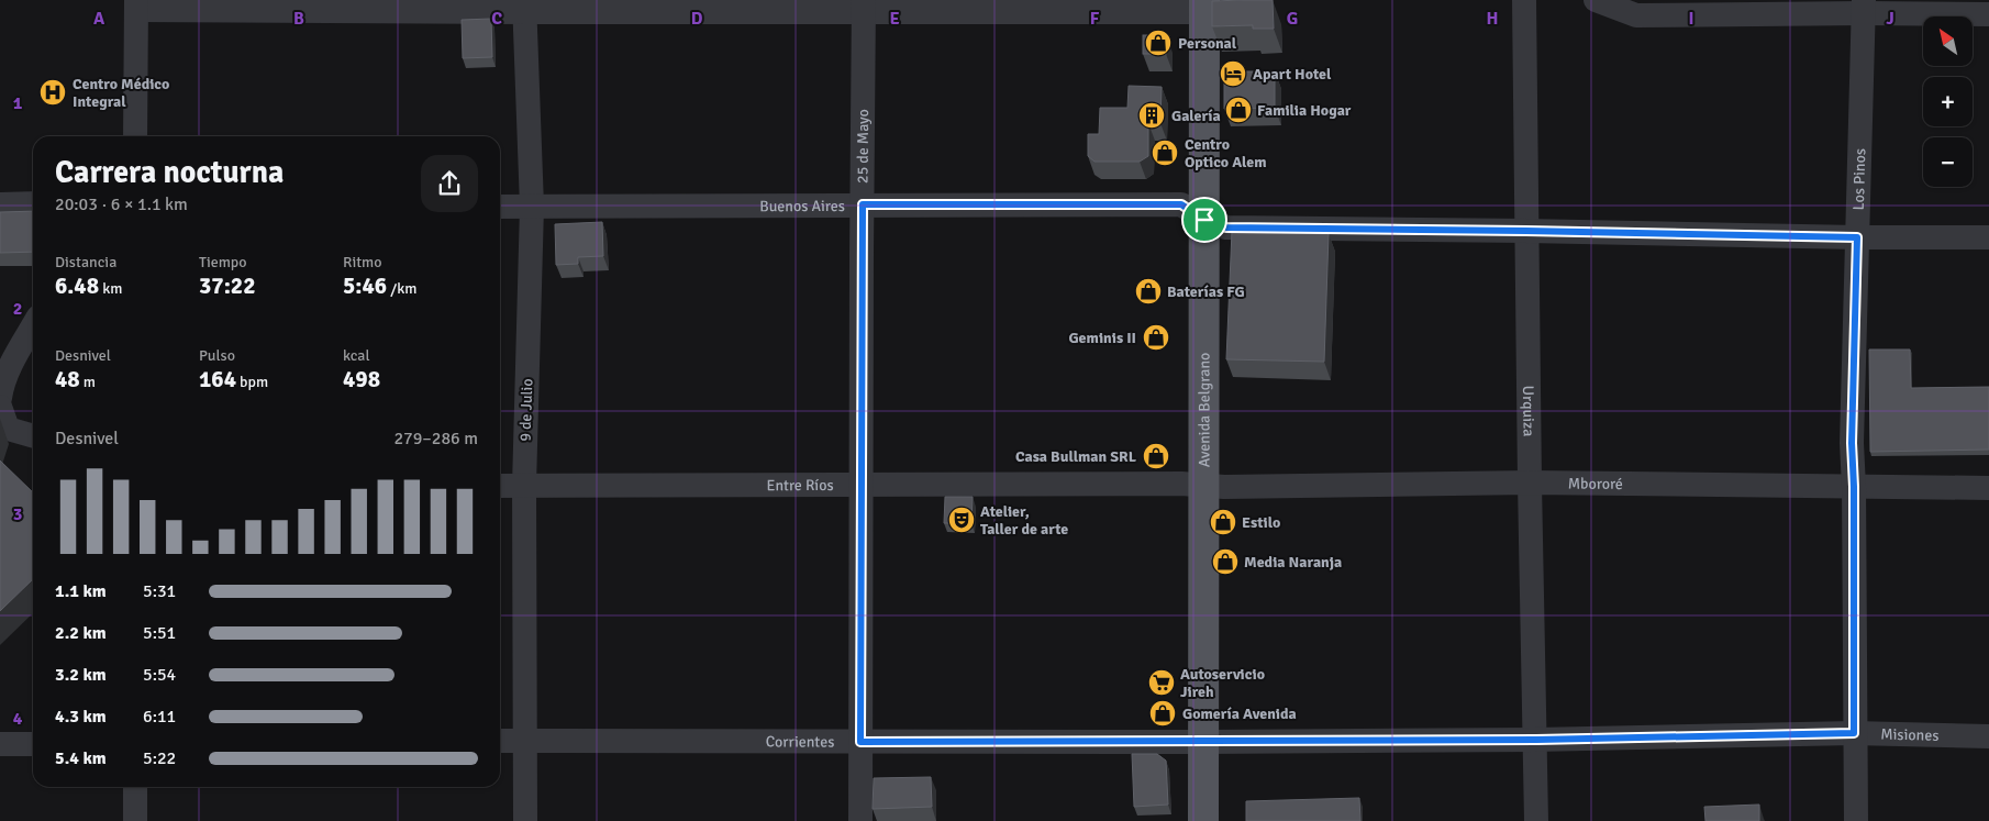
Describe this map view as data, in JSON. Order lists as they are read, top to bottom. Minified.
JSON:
{"streets":{"main road":["Avenida Belgrano"],"street":["25 de Mayo","Los Pinos","Buenos Aires","9 de Julio","Urquiza","Entre Ríos","Mbororé","Misiones","Corrientes"]},"crossings":[["25 de Mayo","Buenos Aires"],["25 de Mayo","Entre Ríos"],["25 de Mayo","Corrientes"],["Los Pinos","Buenos Aires"],["Los Pinos","Mbororé"],["Los Pinos","Misiones"],["Buenos Aires","9 de Julio"],["Buenos Aires","Avenida Belgrano"],["Buenos Aires","Urquiza"],["9 de Julio","Entre Ríos"],["9 de Julio","Corrientes"],["Avenida Belgrano","Entre Ríos"],["Avenida Belgrano","Mbororé"],["Avenida Belgrano","Misiones"],["Avenida Belgrano","Corrientes"],["Urquiza","Mbororé"],["Urquiza","Misiones"],["Entre Ríos","Mbororé"],["Misiones","Corrientes"]],"places":{"shop":["Personal","Familia Hogar","Centro Optico Alem","Baterías FG","Geminis II","Casa Bullman SRL","Estilo","Media Naranja","Gomería Avenida"],"hotel":["Apart Hotel"],"hospital":["Centro Médico Integral"],"building":["Galería"],"theatre":["Atelier, Taller de arte"],"supermarket":["Autoservicio Jireh"]},"north":"top left","page":{"map_buttons":["+","−"],"heading":["Carrera nocturna","20:03 · 6 × 1.1 km"],"stats":[["Distancia","6.48 km"],["Tiempo","37:22"],["Ritmo","5:46 /km"],["Desnivel","48 m"],["Pulso","164 bpm"],["kcal","498"]],"chart":["Desnivel","279–286 m"],"list":[{"name":"1.1 km","note":"5:31"},{"name":"2.2 km","note":"5:51"},{"name":"3.2 km","note":"5:54"},{"name":"4.3 km","note":"6:11"},{"name":"5.4 km","note":"5:22"}]},"grid":{"columns":["A","B","C","D","E","F","G","H","I","J"],"rows":["1","2","3","4"]}}
